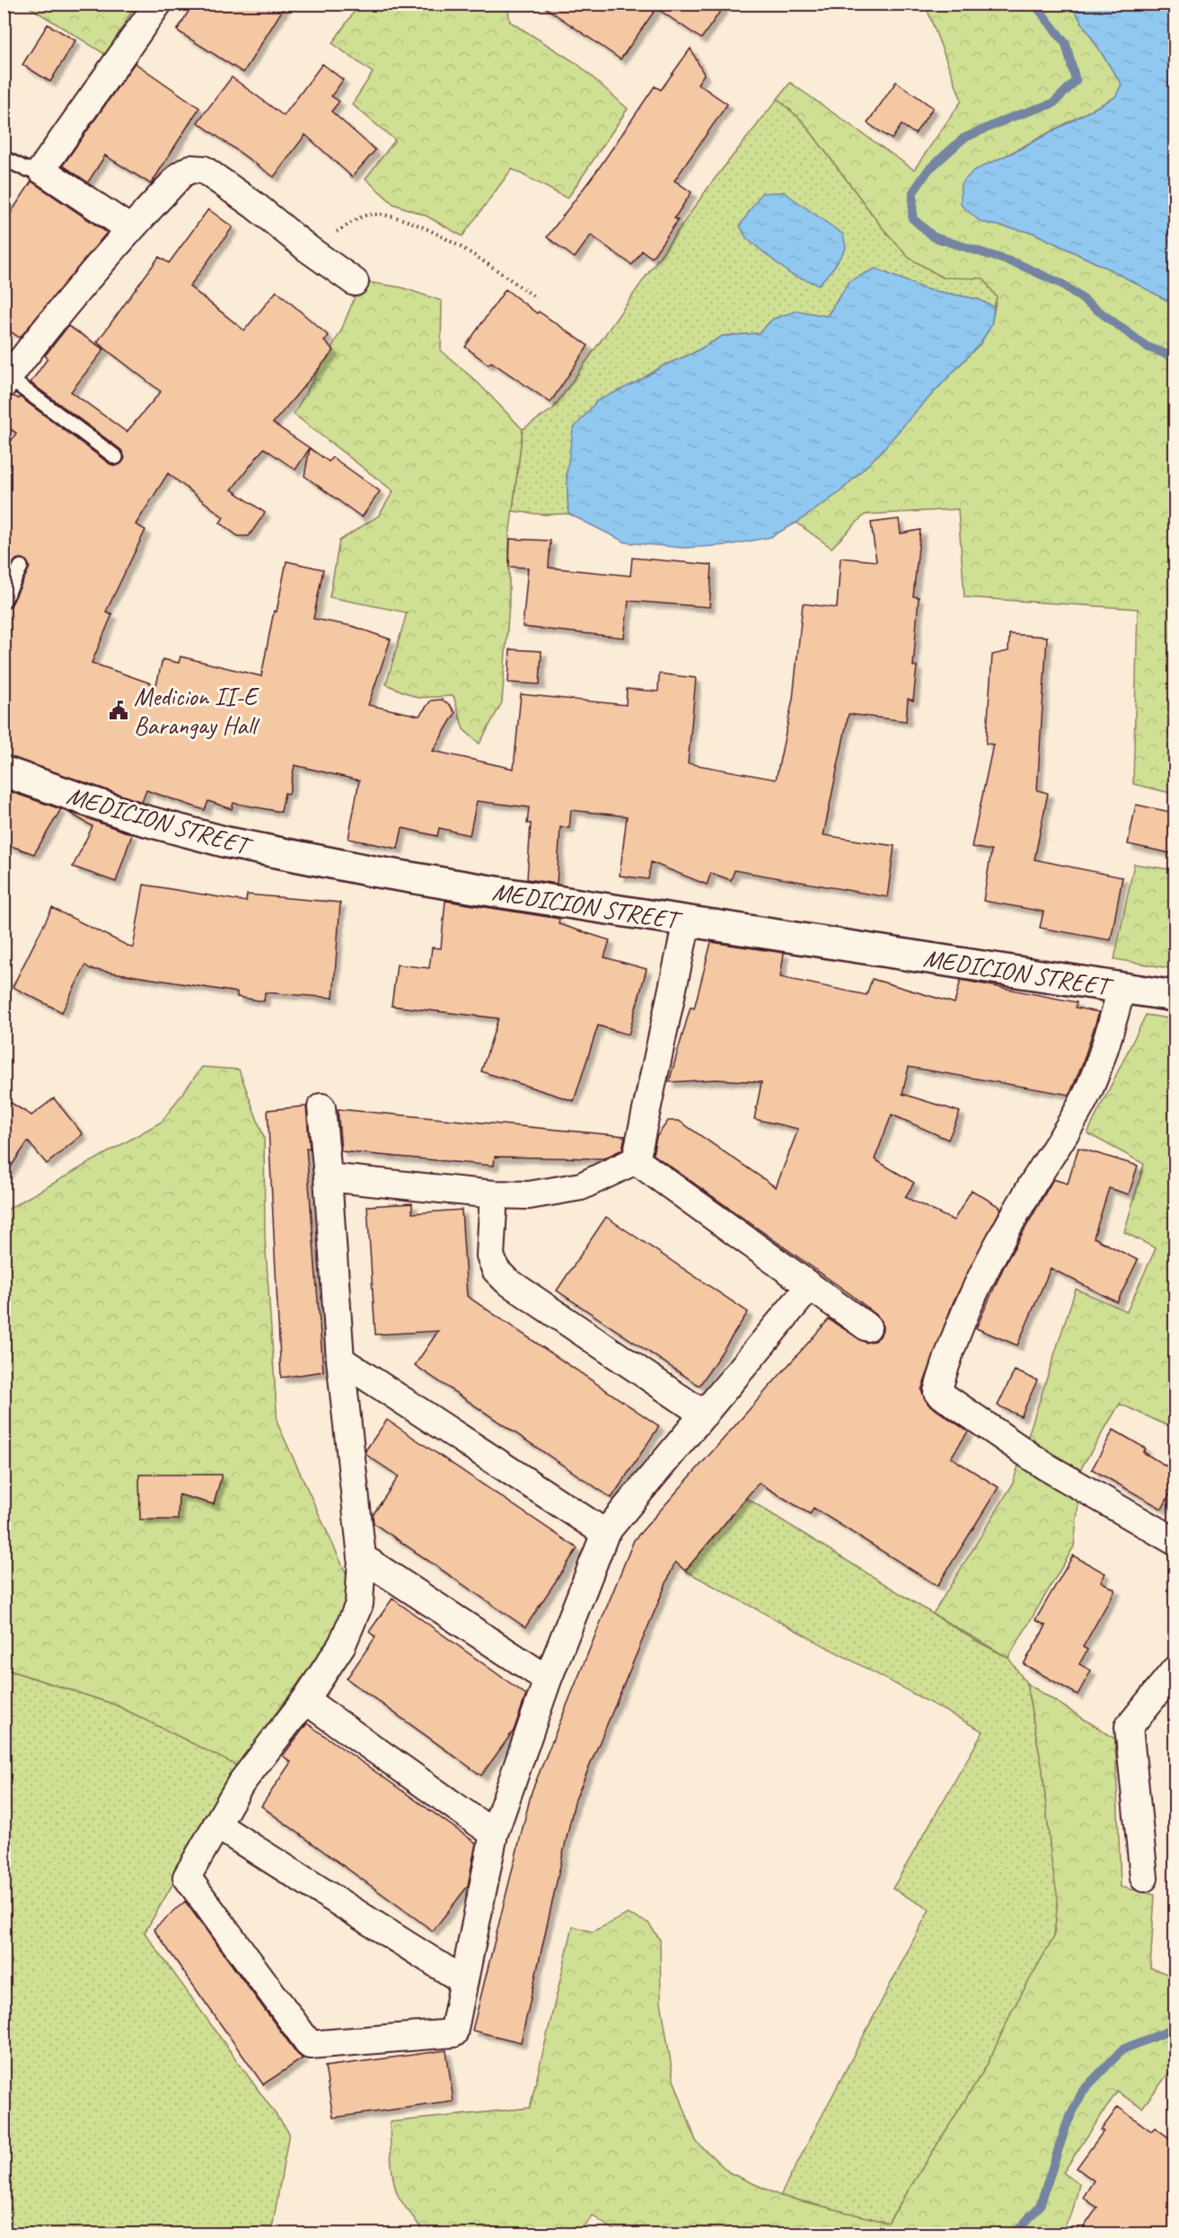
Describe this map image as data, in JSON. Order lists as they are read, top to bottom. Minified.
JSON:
{"streets":{"street":["MEDICION STREET"]},"places":{"public building":["Medicion II-E Barangay Hall"]}}
